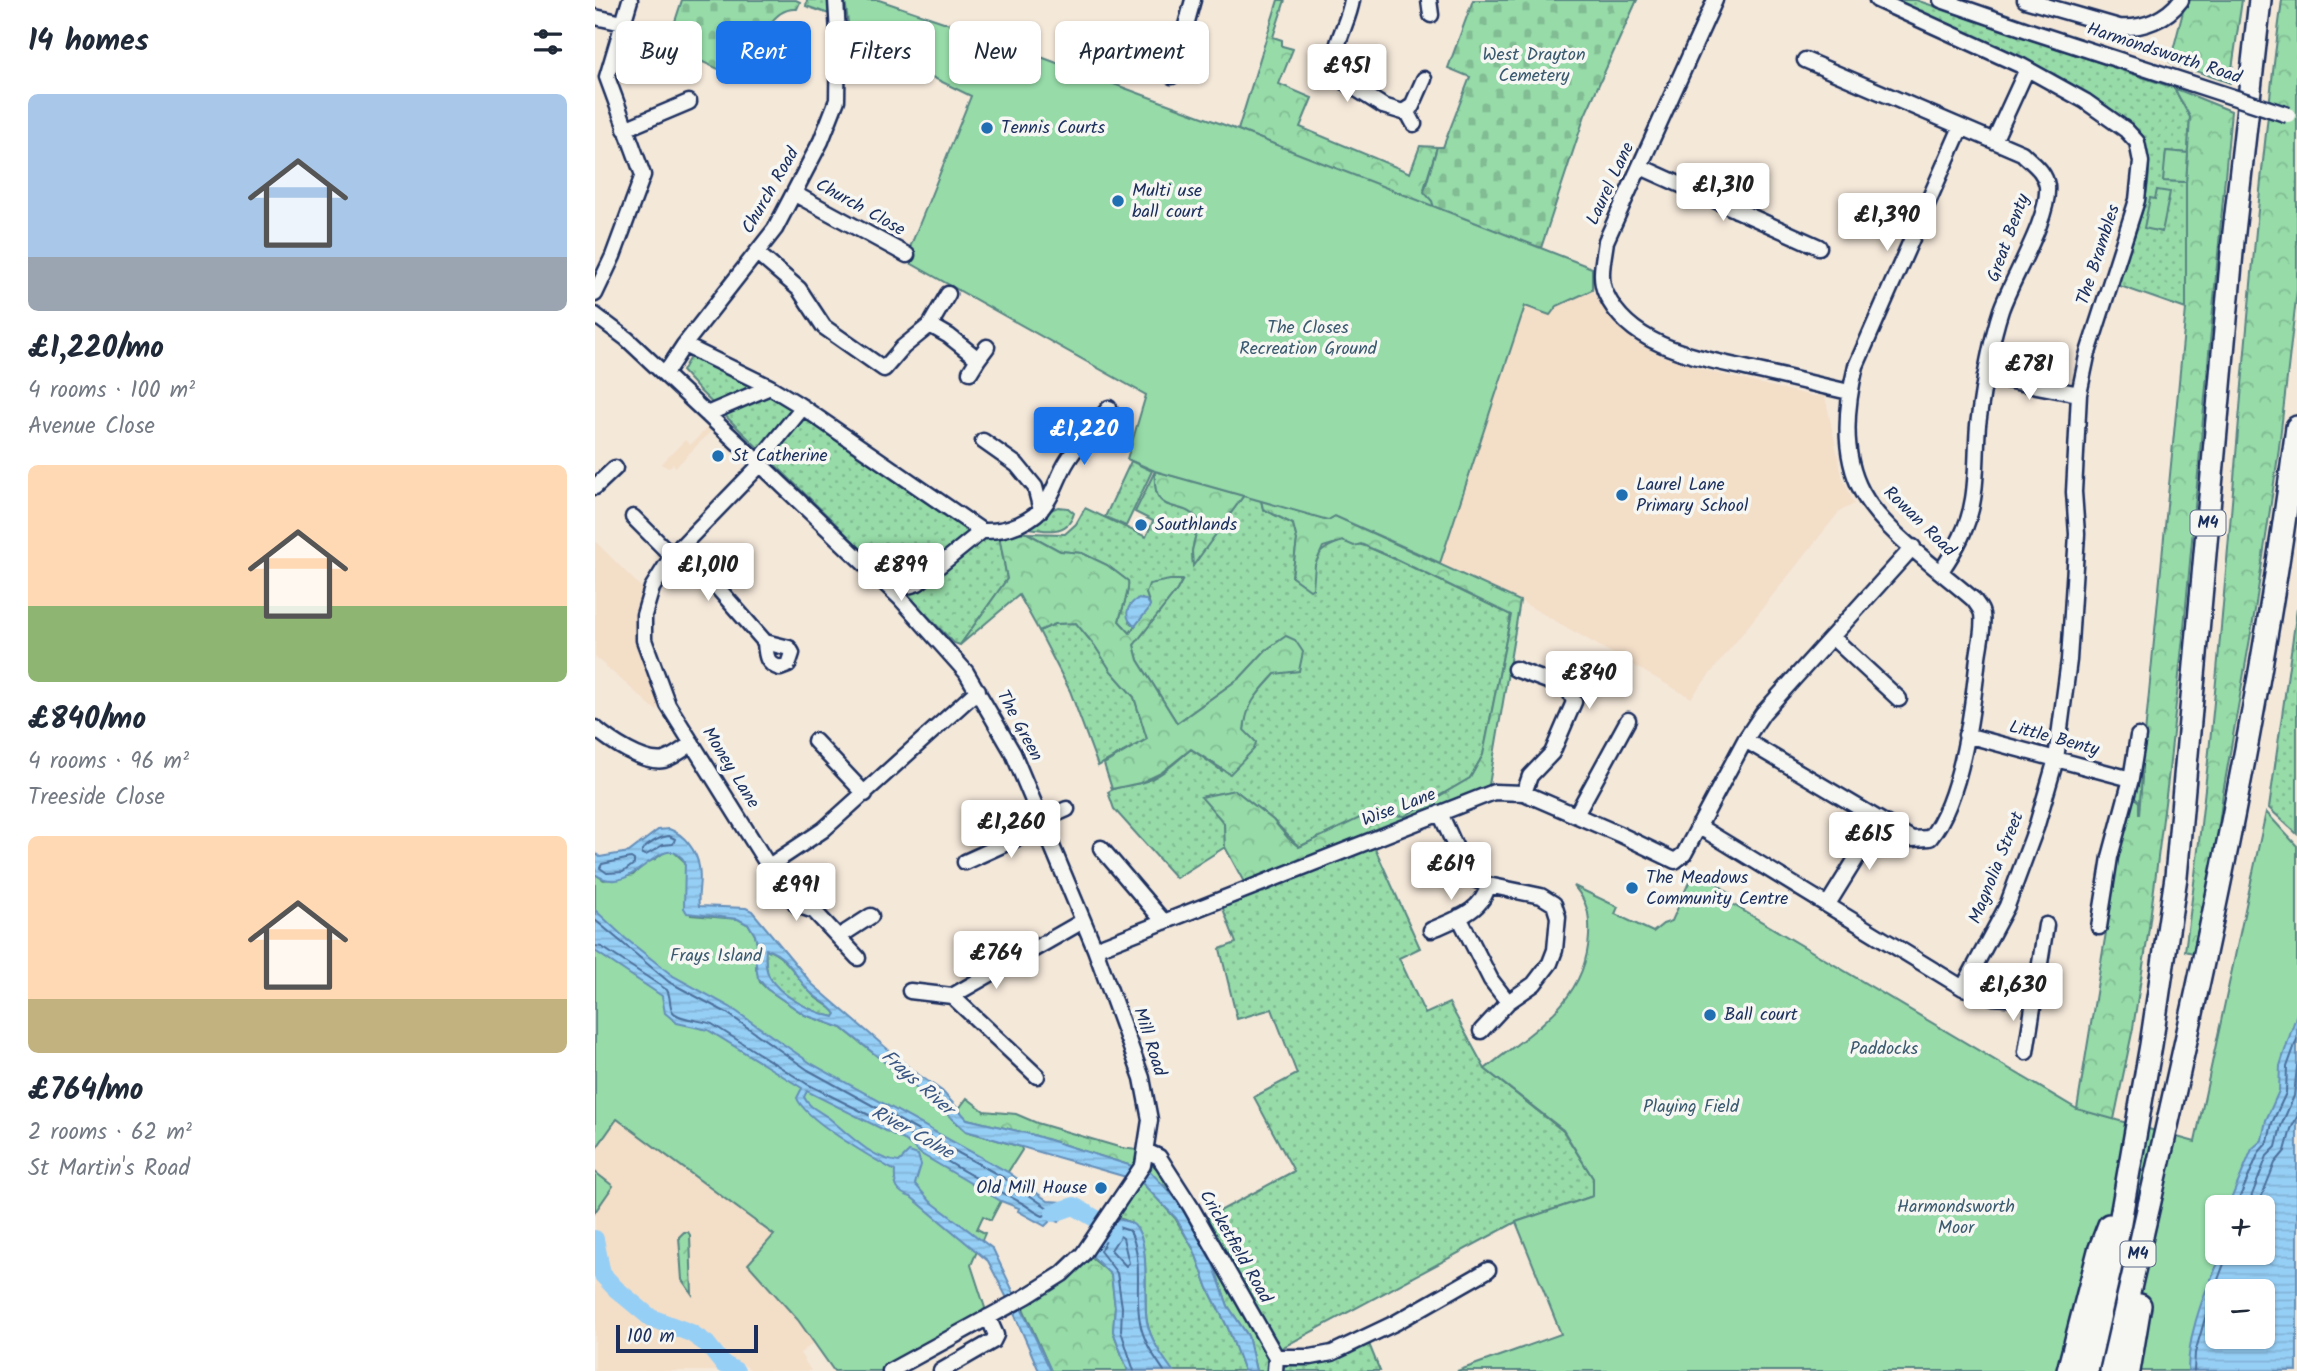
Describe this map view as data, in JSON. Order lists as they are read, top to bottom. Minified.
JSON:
{"streets":{"highway":["M4"],"street":["Harmondsworth Road","Laurel Lane","Church Road","Church Close","Great Benty","The Brambles","Rowan Road","The Green","Little Benty","Money Lane","Wise Lane","Magnolia Street","Mill Road","Cricketfield Road"]},"crossings":[["Laurel Lane","Rowan Road"],["Church Road","Church Close"],["Church Road","The Green"],["Great Benty","Rowan Road"],["The Brambles","Little Benty"],["The Brambles","Magnolia Street"],["Rowan Road","Little Benty"],["The Green","Money Lane"],["The Green","Wise Lane"],["The Green","Mill Road"],["Little Benty","Magnolia Street"],["Wise Lane","Mill Road"],["Mill Road","Cricketfield Road"]],"water":["Frays River","River Colne"],"parks":["West Drayton Cemetery","The Closes Recreation Ground","Frays Island","Paddocks","Playing Field","Harmondsworth Moor"],"places":["Tennis Courts","Multi use ball court","St Catherine","Laurel Lane Primary School","Southlands","The Meadows Community Centre","Ball court","Old Mill House"],"scale_bar":"100 m","page":{"heading":"14 homes","chip":["Buy","Rent","Filters","New","Apartment"],"price":["£951","£1,310","£1,390","£781","£1,220","£1,010","£899","£840","£1,260","£615","£619","£991","£764","£1,630"],"list":[{"name":"£1,220/mo","note":"4 rooms · 100 m² · Avenue Close"},{"name":"£840/mo","note":"4 rooms · 96 m² · Treeside Close"},{"name":"£764/mo","note":"2 rooms · 62 m² · St Martin's Road"}],"map_buttons":["+","−"],"scale":"100 m"}}
